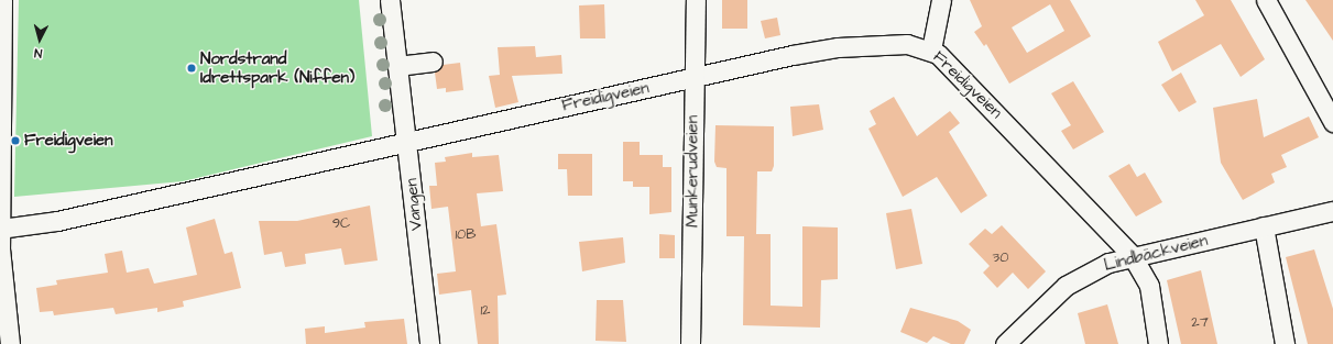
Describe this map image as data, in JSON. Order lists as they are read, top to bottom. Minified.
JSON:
{"streets":{"street":["Freidigveien","Munkerudveien","Vangen","Lindbäckveien"]},"crossings":[["Freidigveien","Munkerudveien"],["Freidigveien","Vangen"],["Freidigveien","Lindbäckveien"]],"places":["Nordstrand Idrettspark (Niffen)","Freidigveien"],"house_numbers":["9C","10B","30","12","27"],"north":"bottom"}
